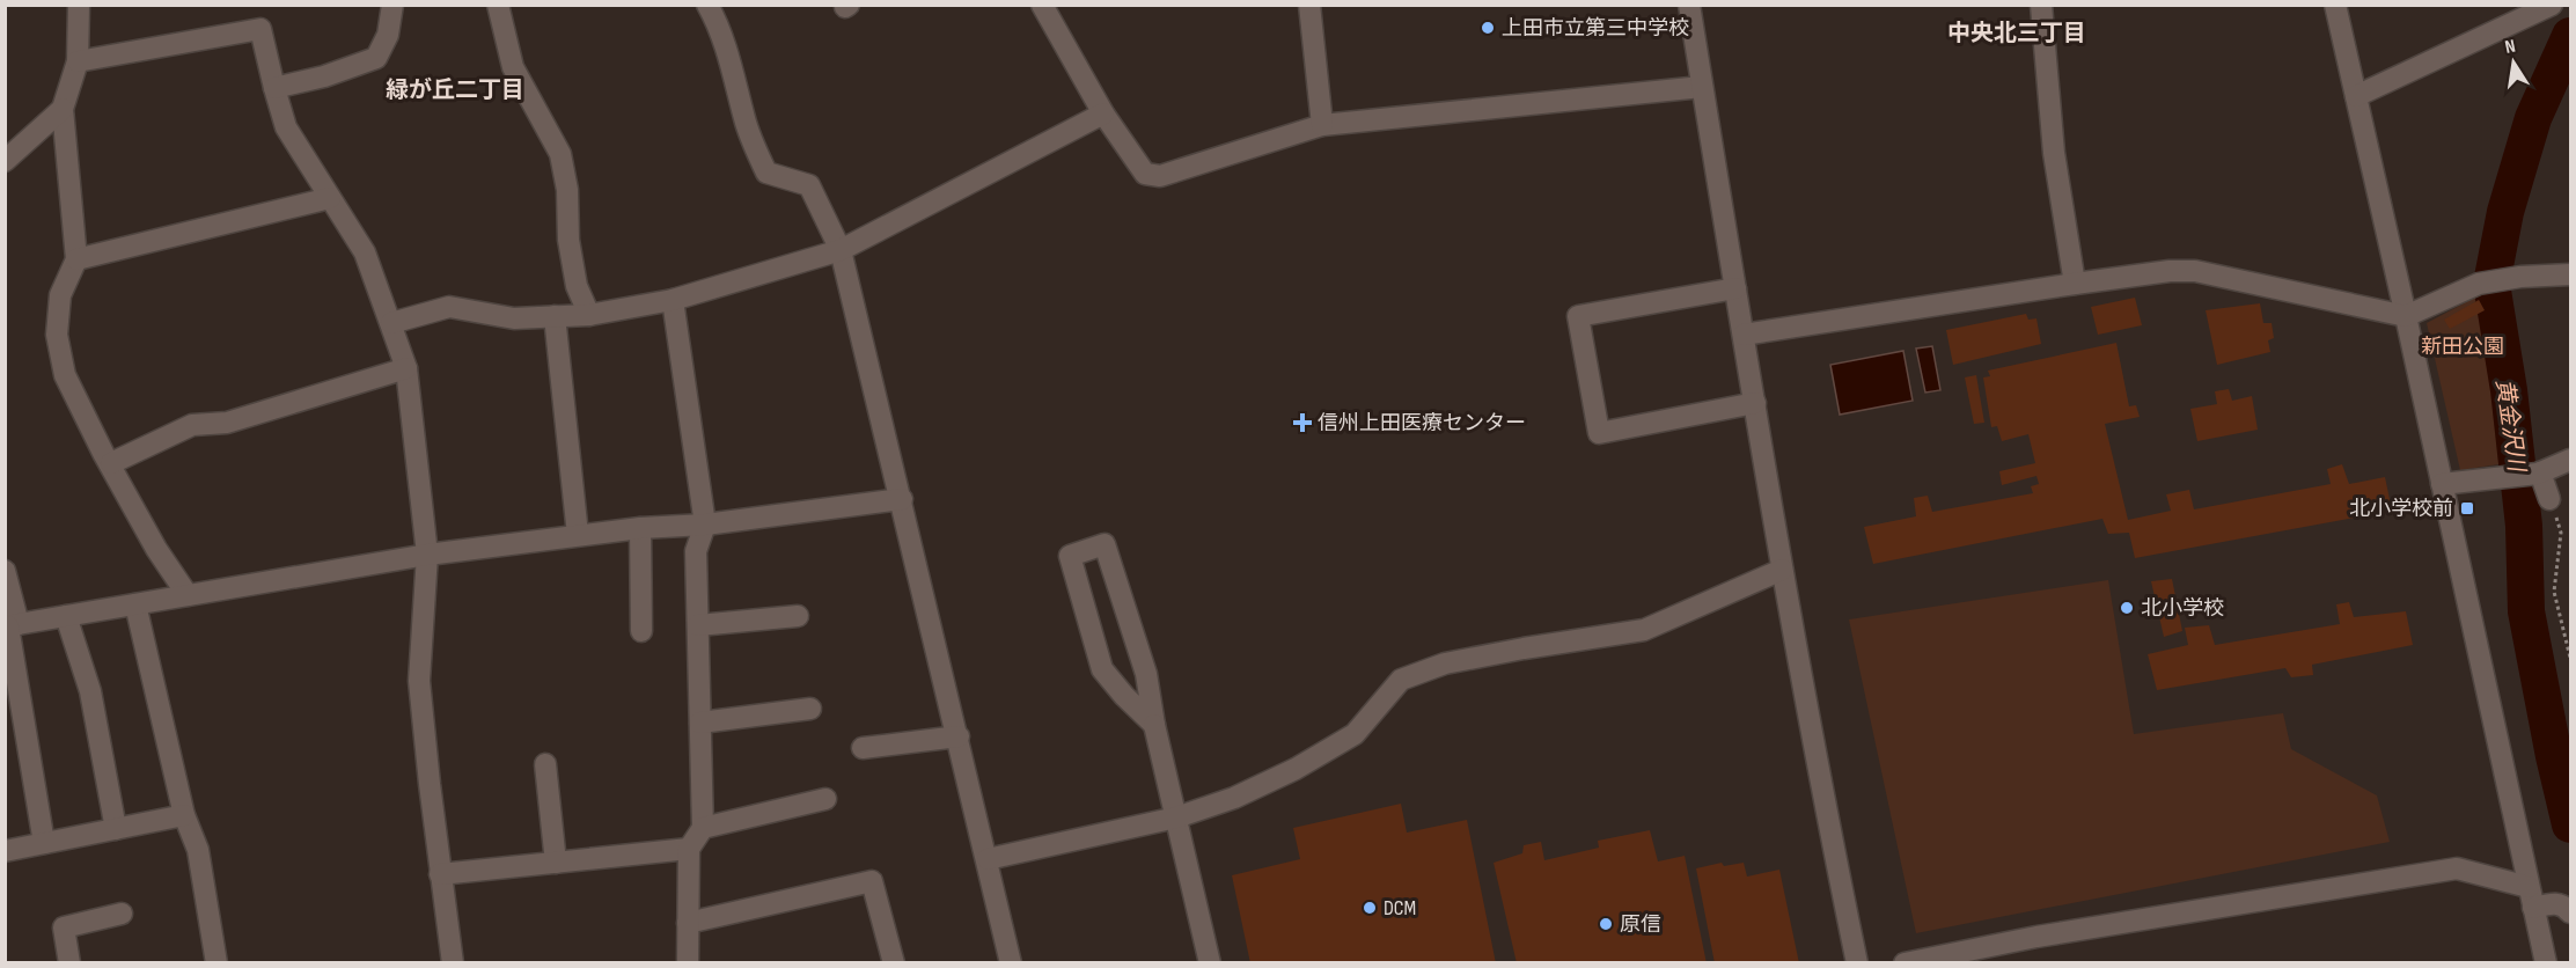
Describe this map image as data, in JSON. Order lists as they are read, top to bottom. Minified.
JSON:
{"districts":["中央北三丁目","緑が丘二丁目"],"water":["黄金沢川"],"parks":["新田公園"],"places":{"other":["上田市立第三中学校","北小学校","DCM","原信"],"health":["信州上田医療センター"],"transit":["北小学校前"]},"north":"top"}
